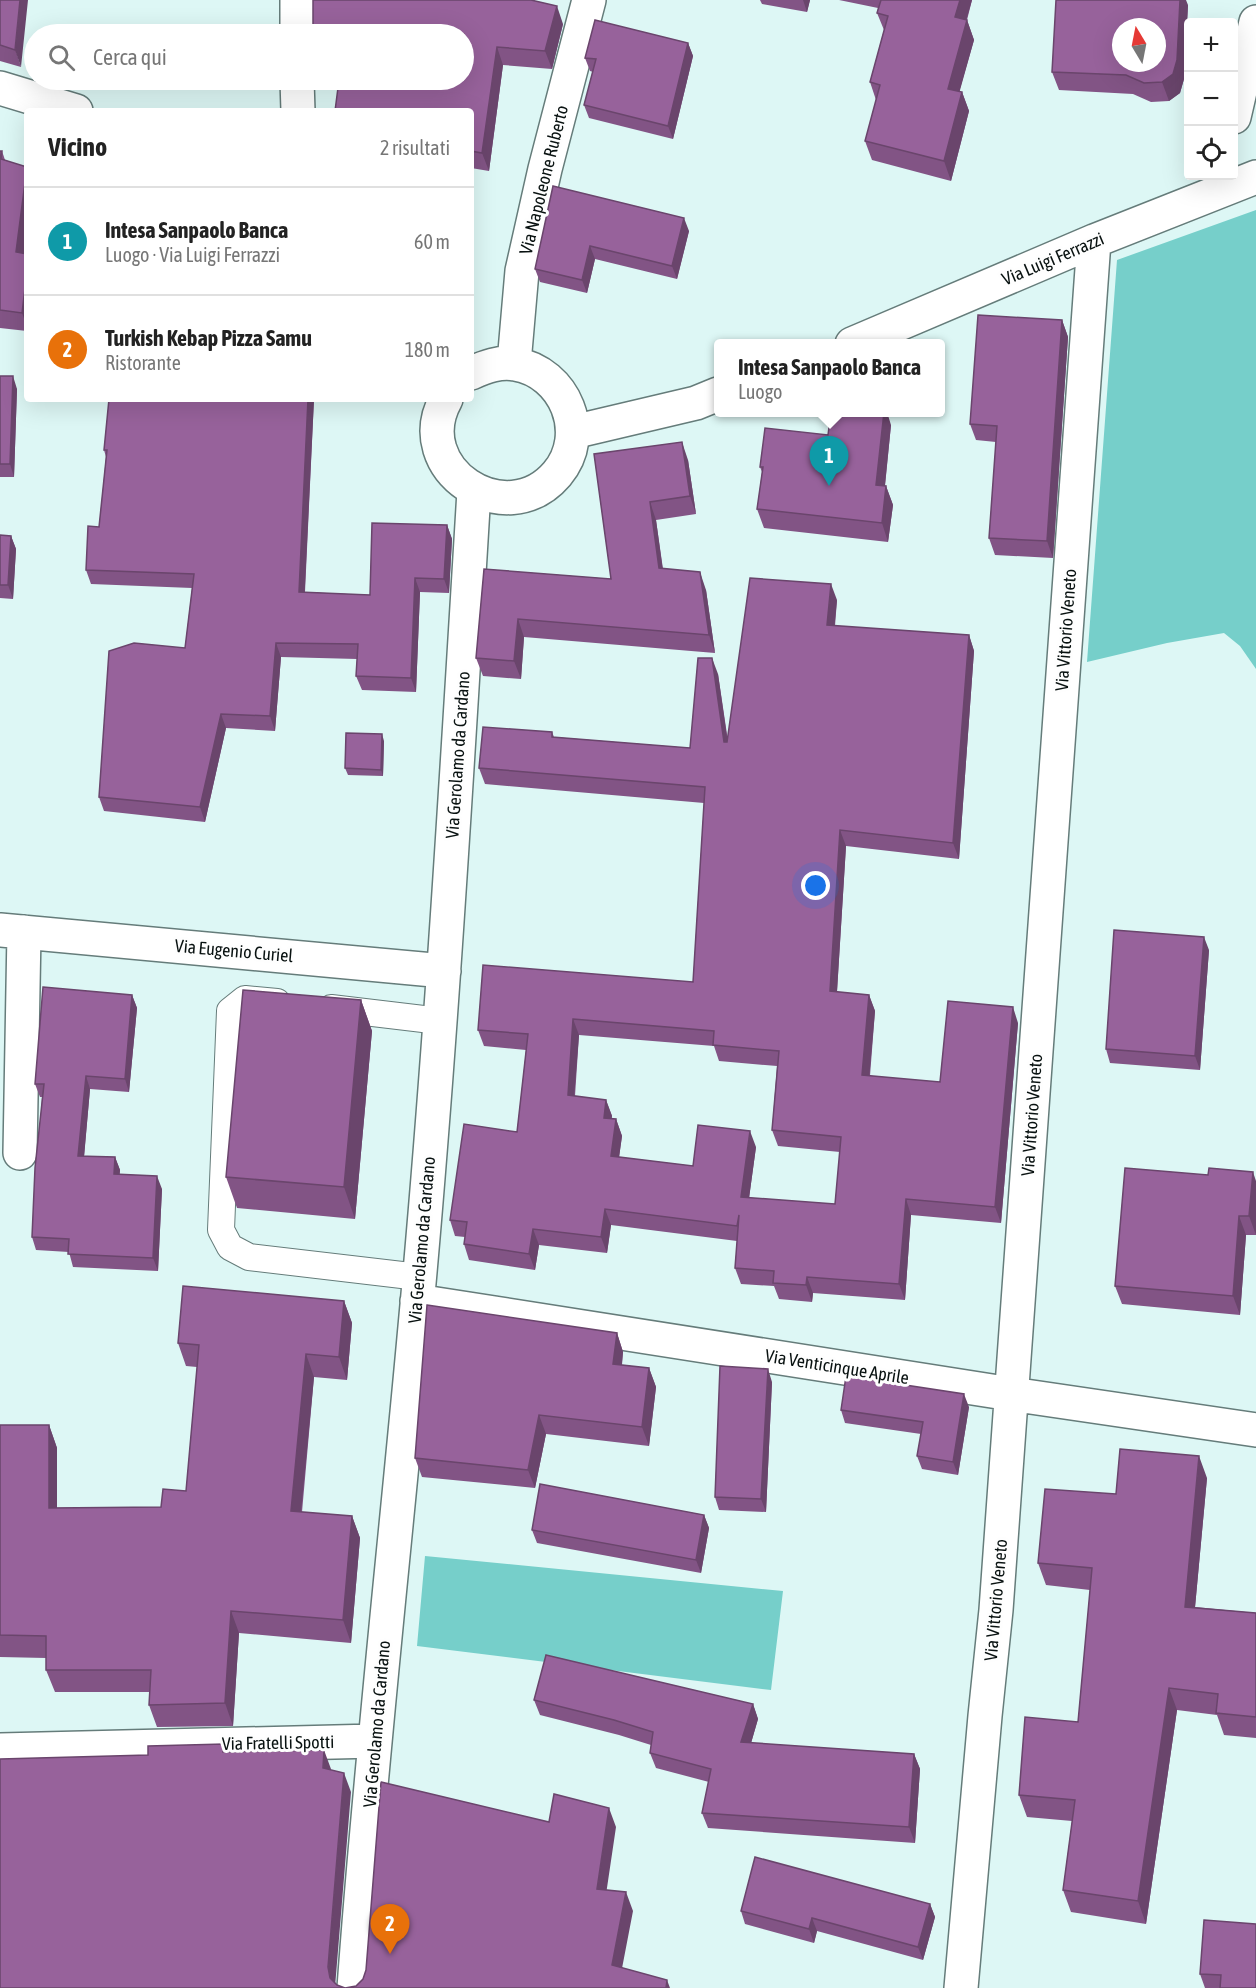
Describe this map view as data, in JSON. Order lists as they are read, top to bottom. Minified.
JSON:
{"streets":{"street":["Via Napoleone Ruberto","Via Luigi Ferrazzi","Via Vittorio Veneto","Via Gerolamo da Cardano","Via Eugenio Curiel","Via Venticinque Aprile","Via Fratelli Spotti"]},"crossings":[["Via Luigi Ferrazzi","Via Vittorio Veneto"],["Via Vittorio Veneto","Via Venticinque Aprile"],["Via Gerolamo da Cardano","Via Eugenio Curiel"],["Via Gerolamo da Cardano","Via Venticinque Aprile"],["Via Gerolamo da Cardano","Via Fratelli Spotti"]],"north":"top","page":{"map_buttons":["+","−"],"search":"Cerca qui","heading":["Vicino","2 risultati"],"list":[{"mark":"1","name":"Intesa Sanpaolo Banca","note":"Luogo · Via Luigi Ferrazzi","value":"60 m"},{"mark":"2","name":"Turkish Kebap Pizza Samu","note":"Ristorante","value":"180 m"}],"popup":["Intesa Sanpaolo Banca","Luogo"],"pins":["1","2"]}}
